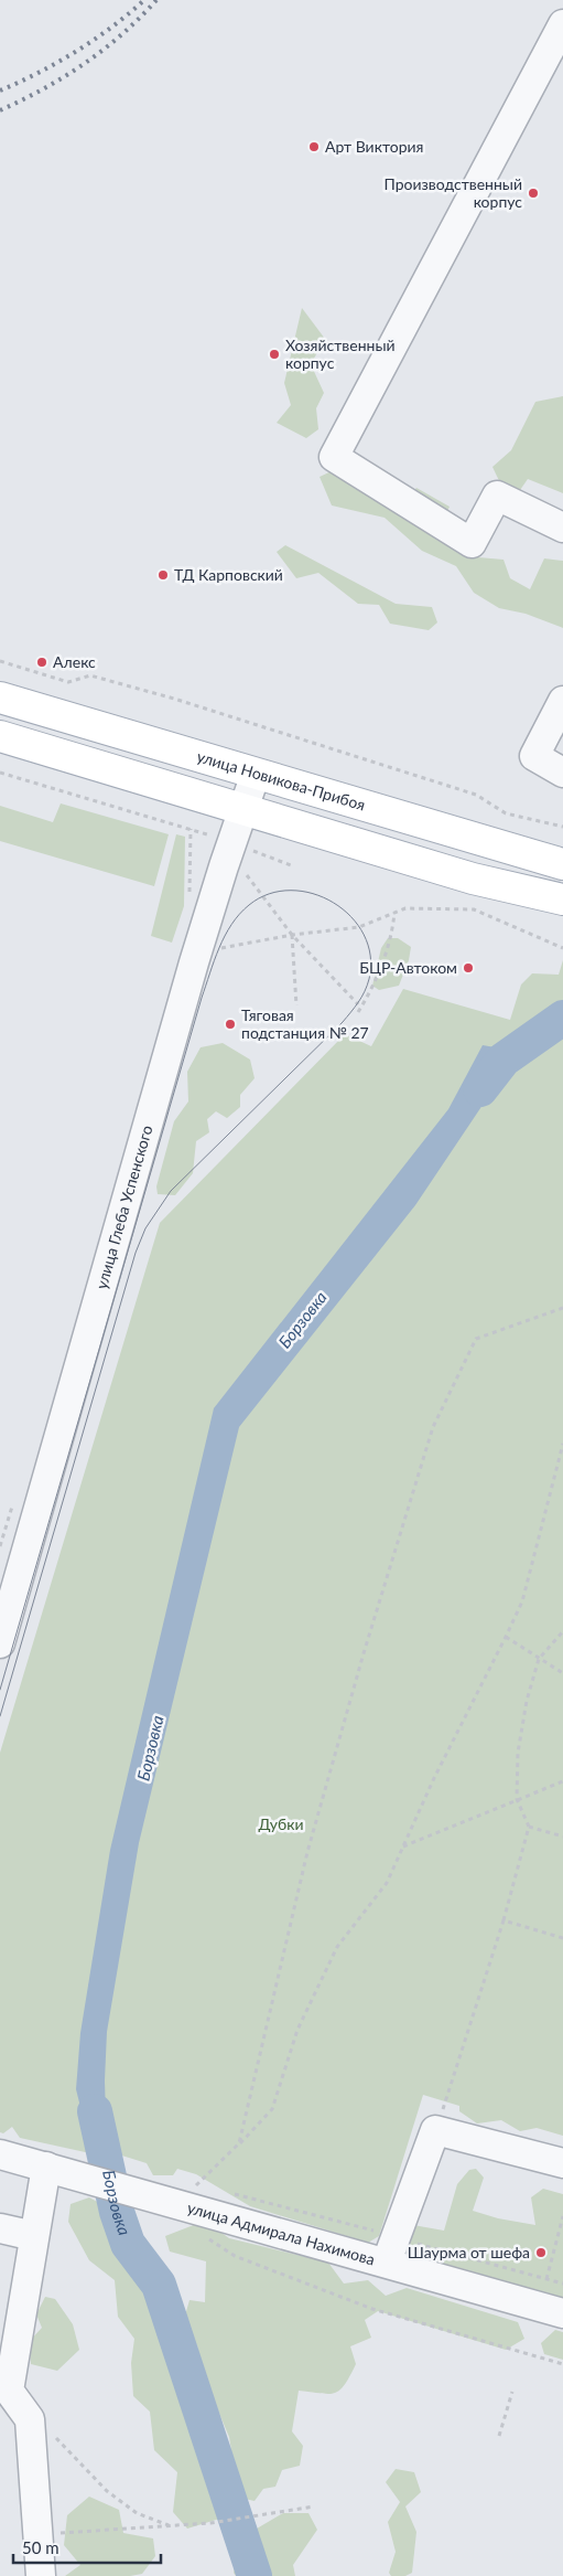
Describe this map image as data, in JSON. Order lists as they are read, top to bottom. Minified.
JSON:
{"streets":{"main road":["улица Новикова-Прибоя"],"street":["улица Глеба Успенского","улица Адмирала Нахимова"]},"crossings":[["улица Новикова-Прибоя","улица Глеба Успенского"]],"water":["Борзовка"],"parks":["Дубки"],"places":["Арт Виктория","Производственный корпус","Хозяйственный корпус","ТД Карповский","Алекс","БЦР-Автоком","Тяговая подстанция № 27","Шаурма от шефа"],"scale_bar":"50 m"}
